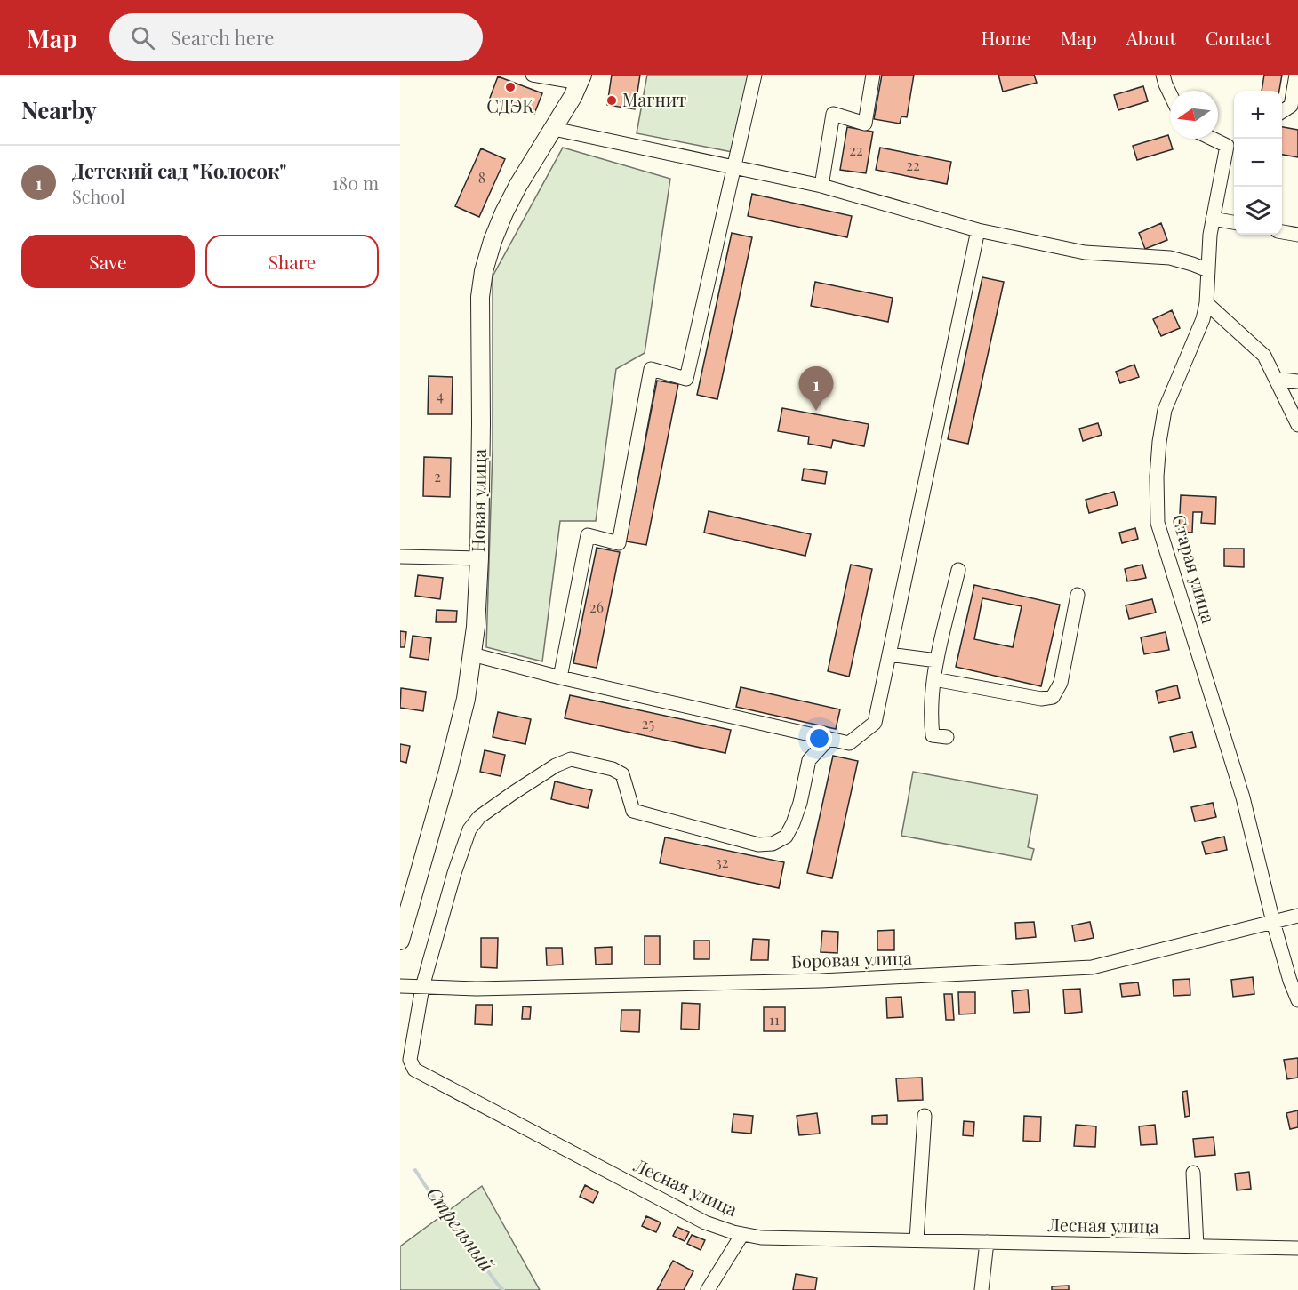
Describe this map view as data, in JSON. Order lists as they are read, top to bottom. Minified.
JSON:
{"streets":{"main road":["Новая улица"],"street":["Старая улица","Боровая улица","Лесная улица"]},"crossings":[["Старая улица","Боровая улица"],["Боровая улица","Лесная улица"]],"water":["Стрельный"],"places":["СДЭК","Магнит"],"house_numbers":["22","22","8","4","2","26","25","32","11"],"north":"left","page":{"header":"Map","search":"Search here","nav":["Home","Map","About","Contact"],"heading":"Nearby","map_buttons":["+","−"],"list":[{"mark":"1","name":"Детский сад \"Колосок\"","note":"School","value":"180 m"}],"buttons":["Save","Share"],"pins":"1"}}
